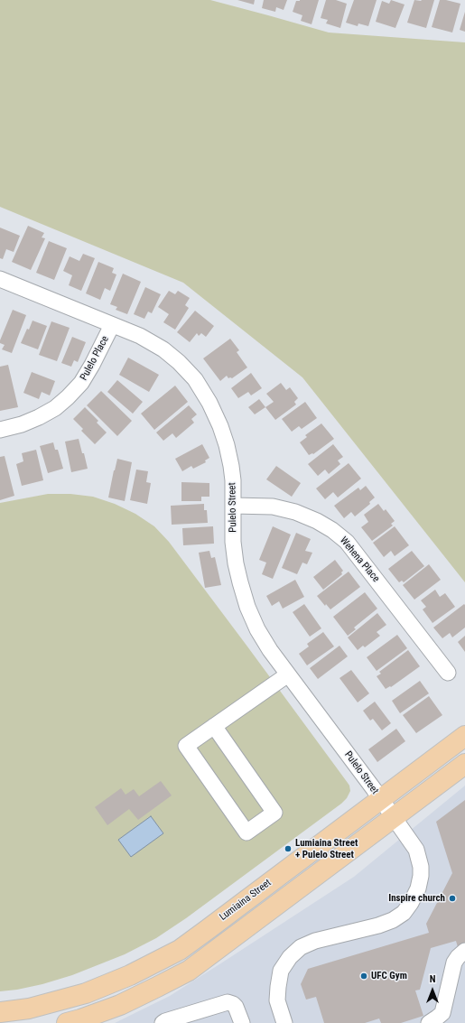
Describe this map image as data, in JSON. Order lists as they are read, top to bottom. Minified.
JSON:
{"streets":{"main road":["Lumiaina Street"],"street":["Pulelo Place","Pulelo Street","Wehena Place"]},"crossings":[["Pulelo Place","Pulelo Street"],["Pulelo Street","Wehena Place"],["Pulelo Street","Lumiaina Street"]],"places":["Lumiaina Street + Pulelo Street","Inspire church","UFC Gym"],"north":"top"}
